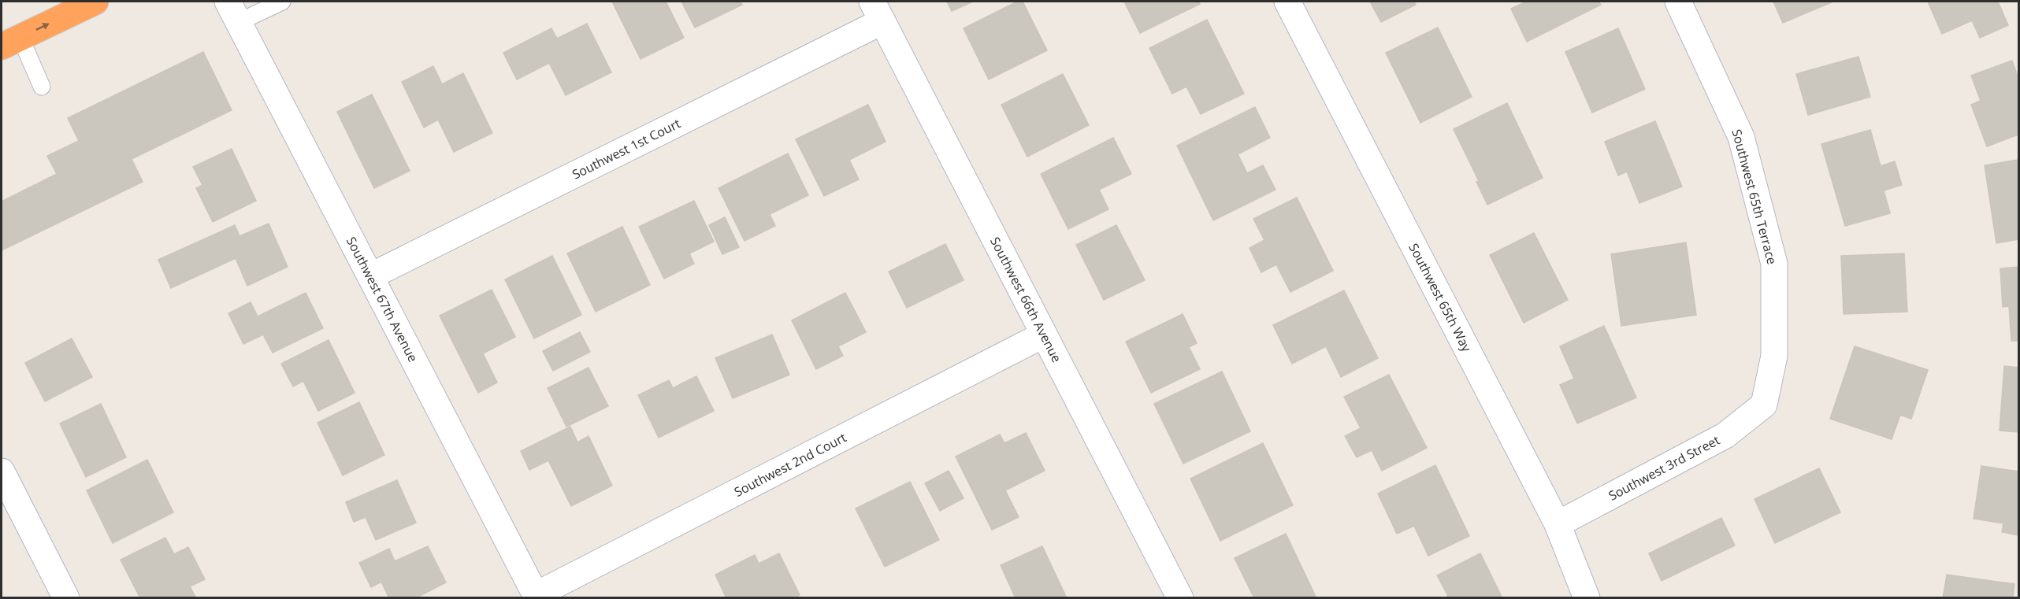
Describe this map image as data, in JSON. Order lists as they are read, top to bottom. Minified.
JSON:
{"streets":{"street":["Southwest 1st Court","Southwest 65th Terrace","Southwest 65th Way","Southwest 67th Avenue","Southwest 66th Avenue","Southwest 2nd Court","Southwest 3rd Street"]},"crossings":[["Southwest 1st Court","Southwest 67th Avenue"],["Southwest 1st Court","Southwest 66th Avenue"],["Southwest 65th Terrace","Southwest 3rd Street"],["Southwest 65th Way","Southwest 3rd Street"],["Southwest 67th Avenue","Southwest 2nd Court"],["Southwest 66th Avenue","Southwest 2nd Court"]]}
